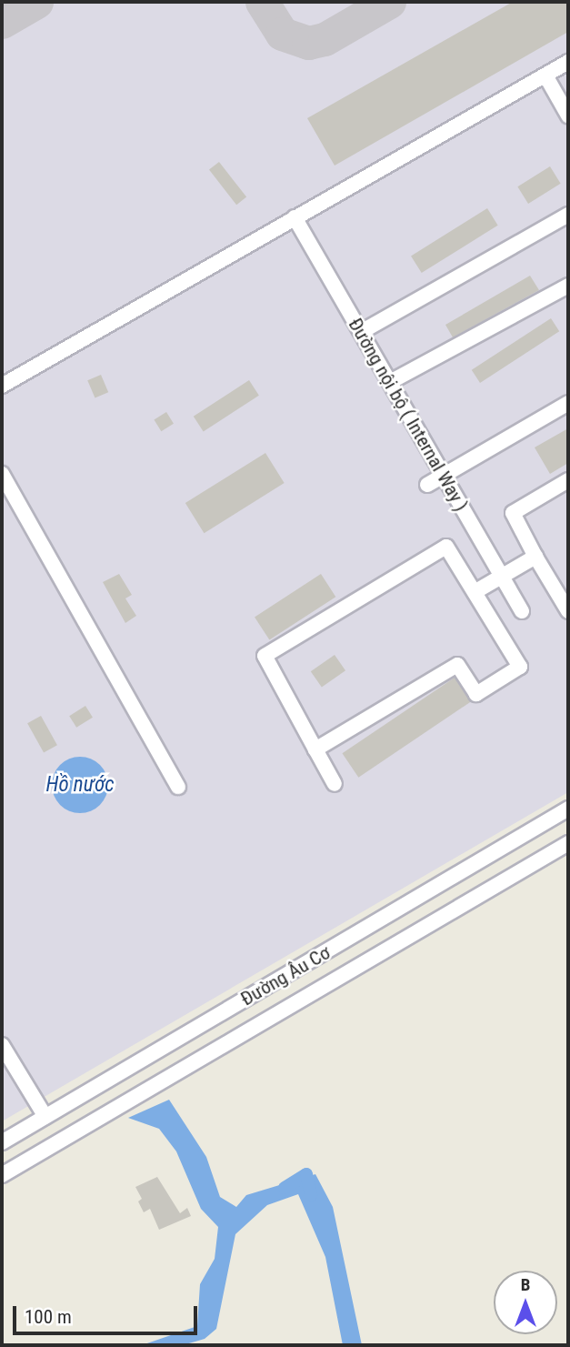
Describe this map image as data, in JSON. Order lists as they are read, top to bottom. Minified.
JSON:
{"streets":{"street":["Đường nội bộ ( Internal Way )","Đường Âu Cơ"]},"water":["Hồ nước"],"scale_bar":"100 m","north":"top"}
